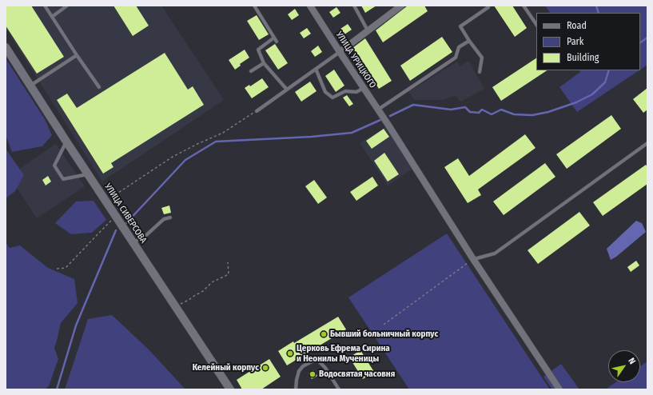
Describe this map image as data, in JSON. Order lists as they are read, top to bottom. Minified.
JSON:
{"streets":{"street":["УЛИЦА УРИЦКОГО","УЛИЦА СИВЕРСОВА"]},"places":["Бывший больничный корпус","Церковь Ефрема Сирина и Неонилы Мученицы","Келейный корпус","Водосвятая часовня"],"legend":["Road","Park","Building"],"north":"top right"}
